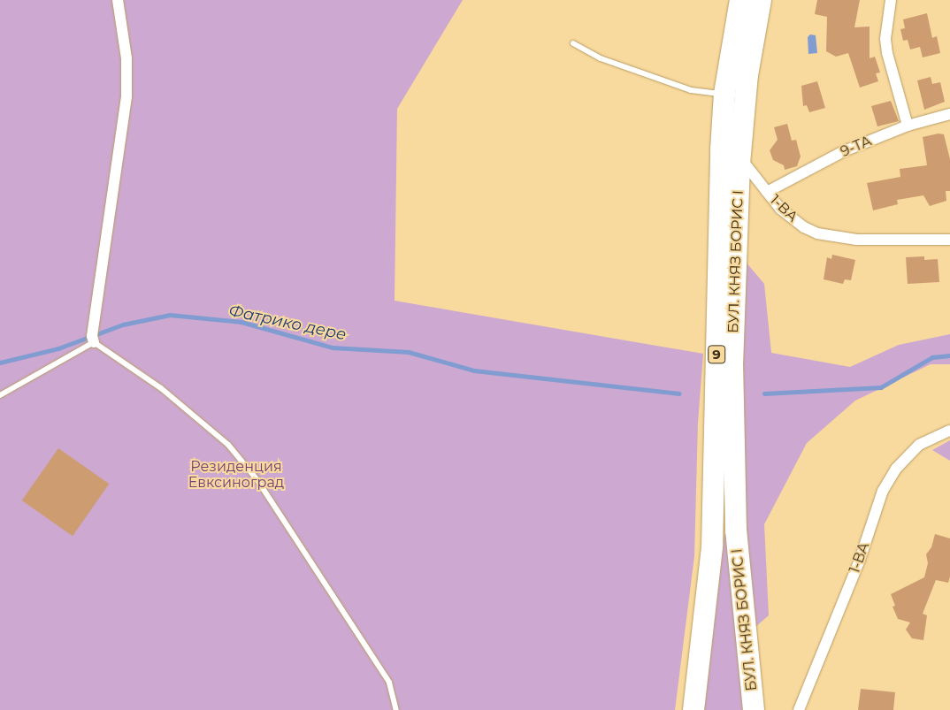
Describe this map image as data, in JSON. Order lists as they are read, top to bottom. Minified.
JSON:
{"streets":{"highway":["БУЛ. КНЯЗ БОРИС I","9"],"street":["9-ТА","1-ВА"]},"crossings":[["9-ТА","1-ВА"],["1-ВА","БУЛ. КНЯЗ БОРИС I"]],"water":["Фатрико дере"],"parks":["Резиденция Евксиноград"]}
